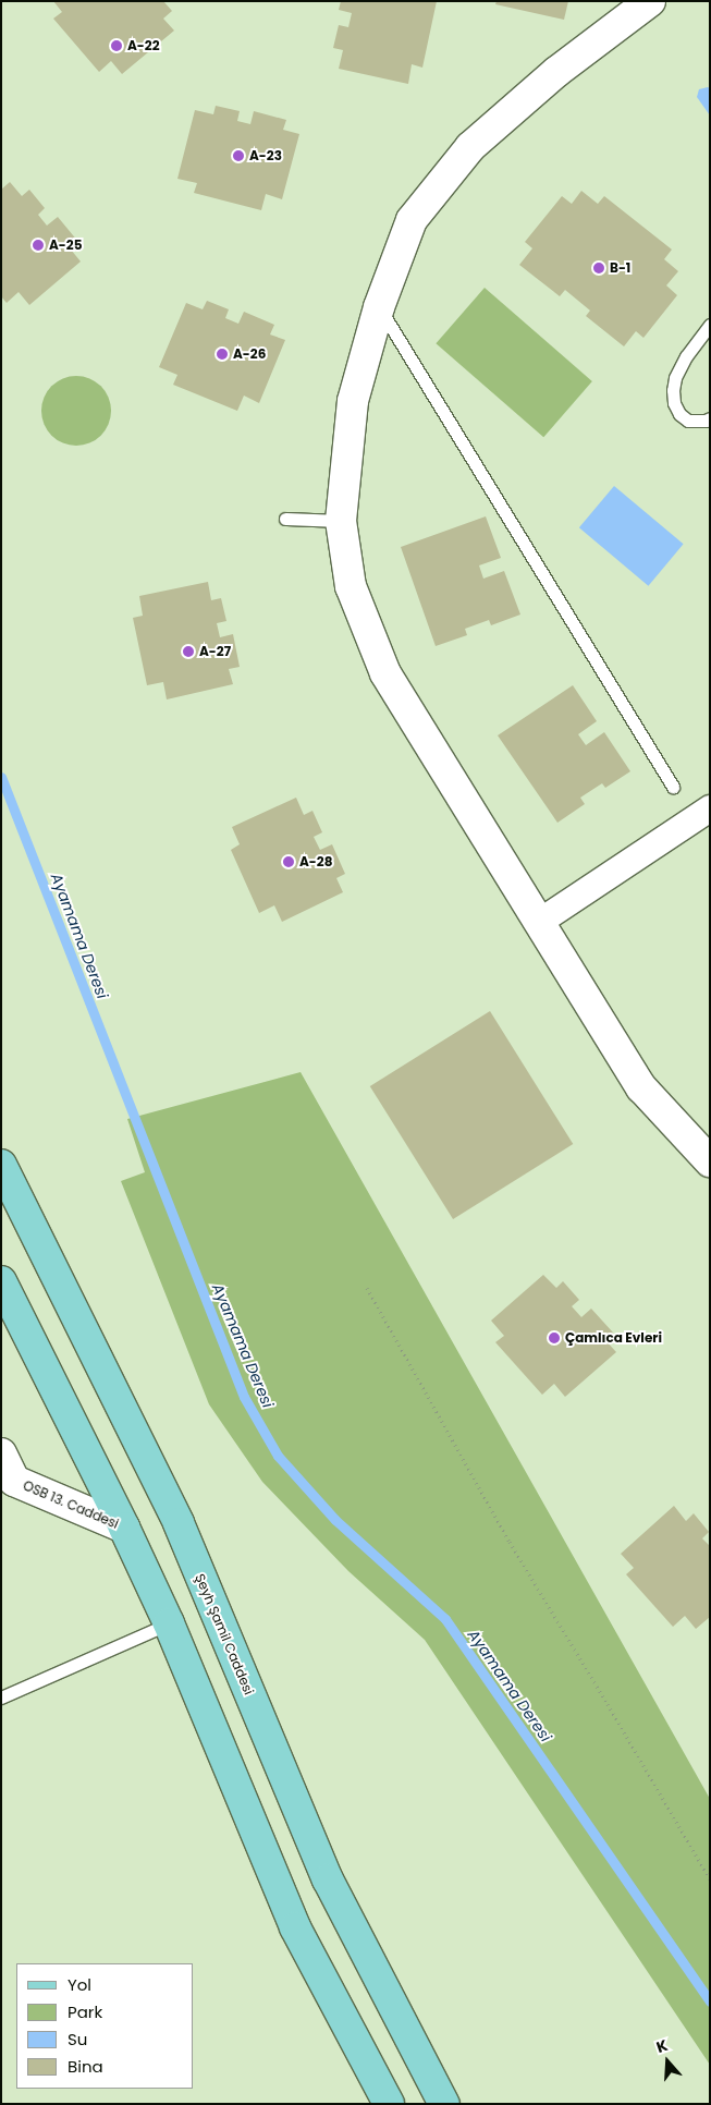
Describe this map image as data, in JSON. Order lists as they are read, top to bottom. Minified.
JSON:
{"streets":{"main road":["Şeyh Şamil Caddesi"],"street":["OSB 13. Caddesi"]},"water":["Ayamama Deresi"],"places":["A-22","A-23","A-25","B-1","A-26","A-27","A-28","Çamlıca Evleri"],"legend":["Yol","Park","Su","Bina"],"north":"top"}
